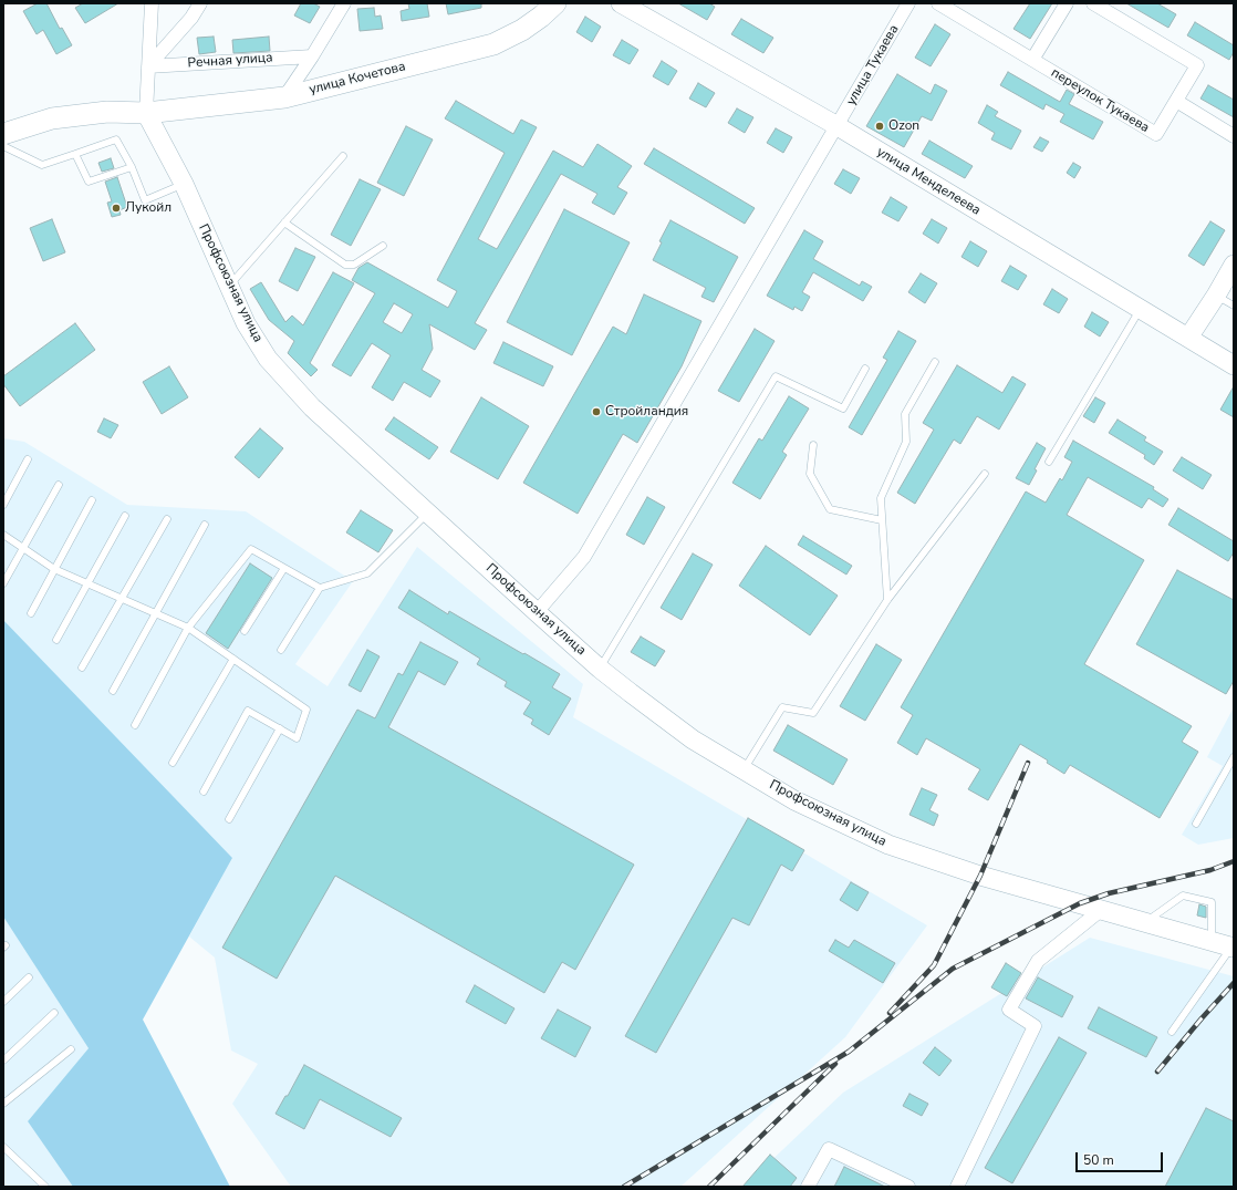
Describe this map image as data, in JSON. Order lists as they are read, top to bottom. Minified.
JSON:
{"streets":{"main road":["улица Кочетова","улица Менделеева","Профсоюзная улица"],"street":["Речная улица","улица Тукаева","переулок Тукаева"]},"crossings":[["улица Тукаева","улица Менделеева"],["улица Тукаева","Профсоюзная улица"],["улица Кочетова","Профсоюзная улица"]],"places":["Ozon","Лукойл","Стройландия"],"scale_bar":"50 m"}
